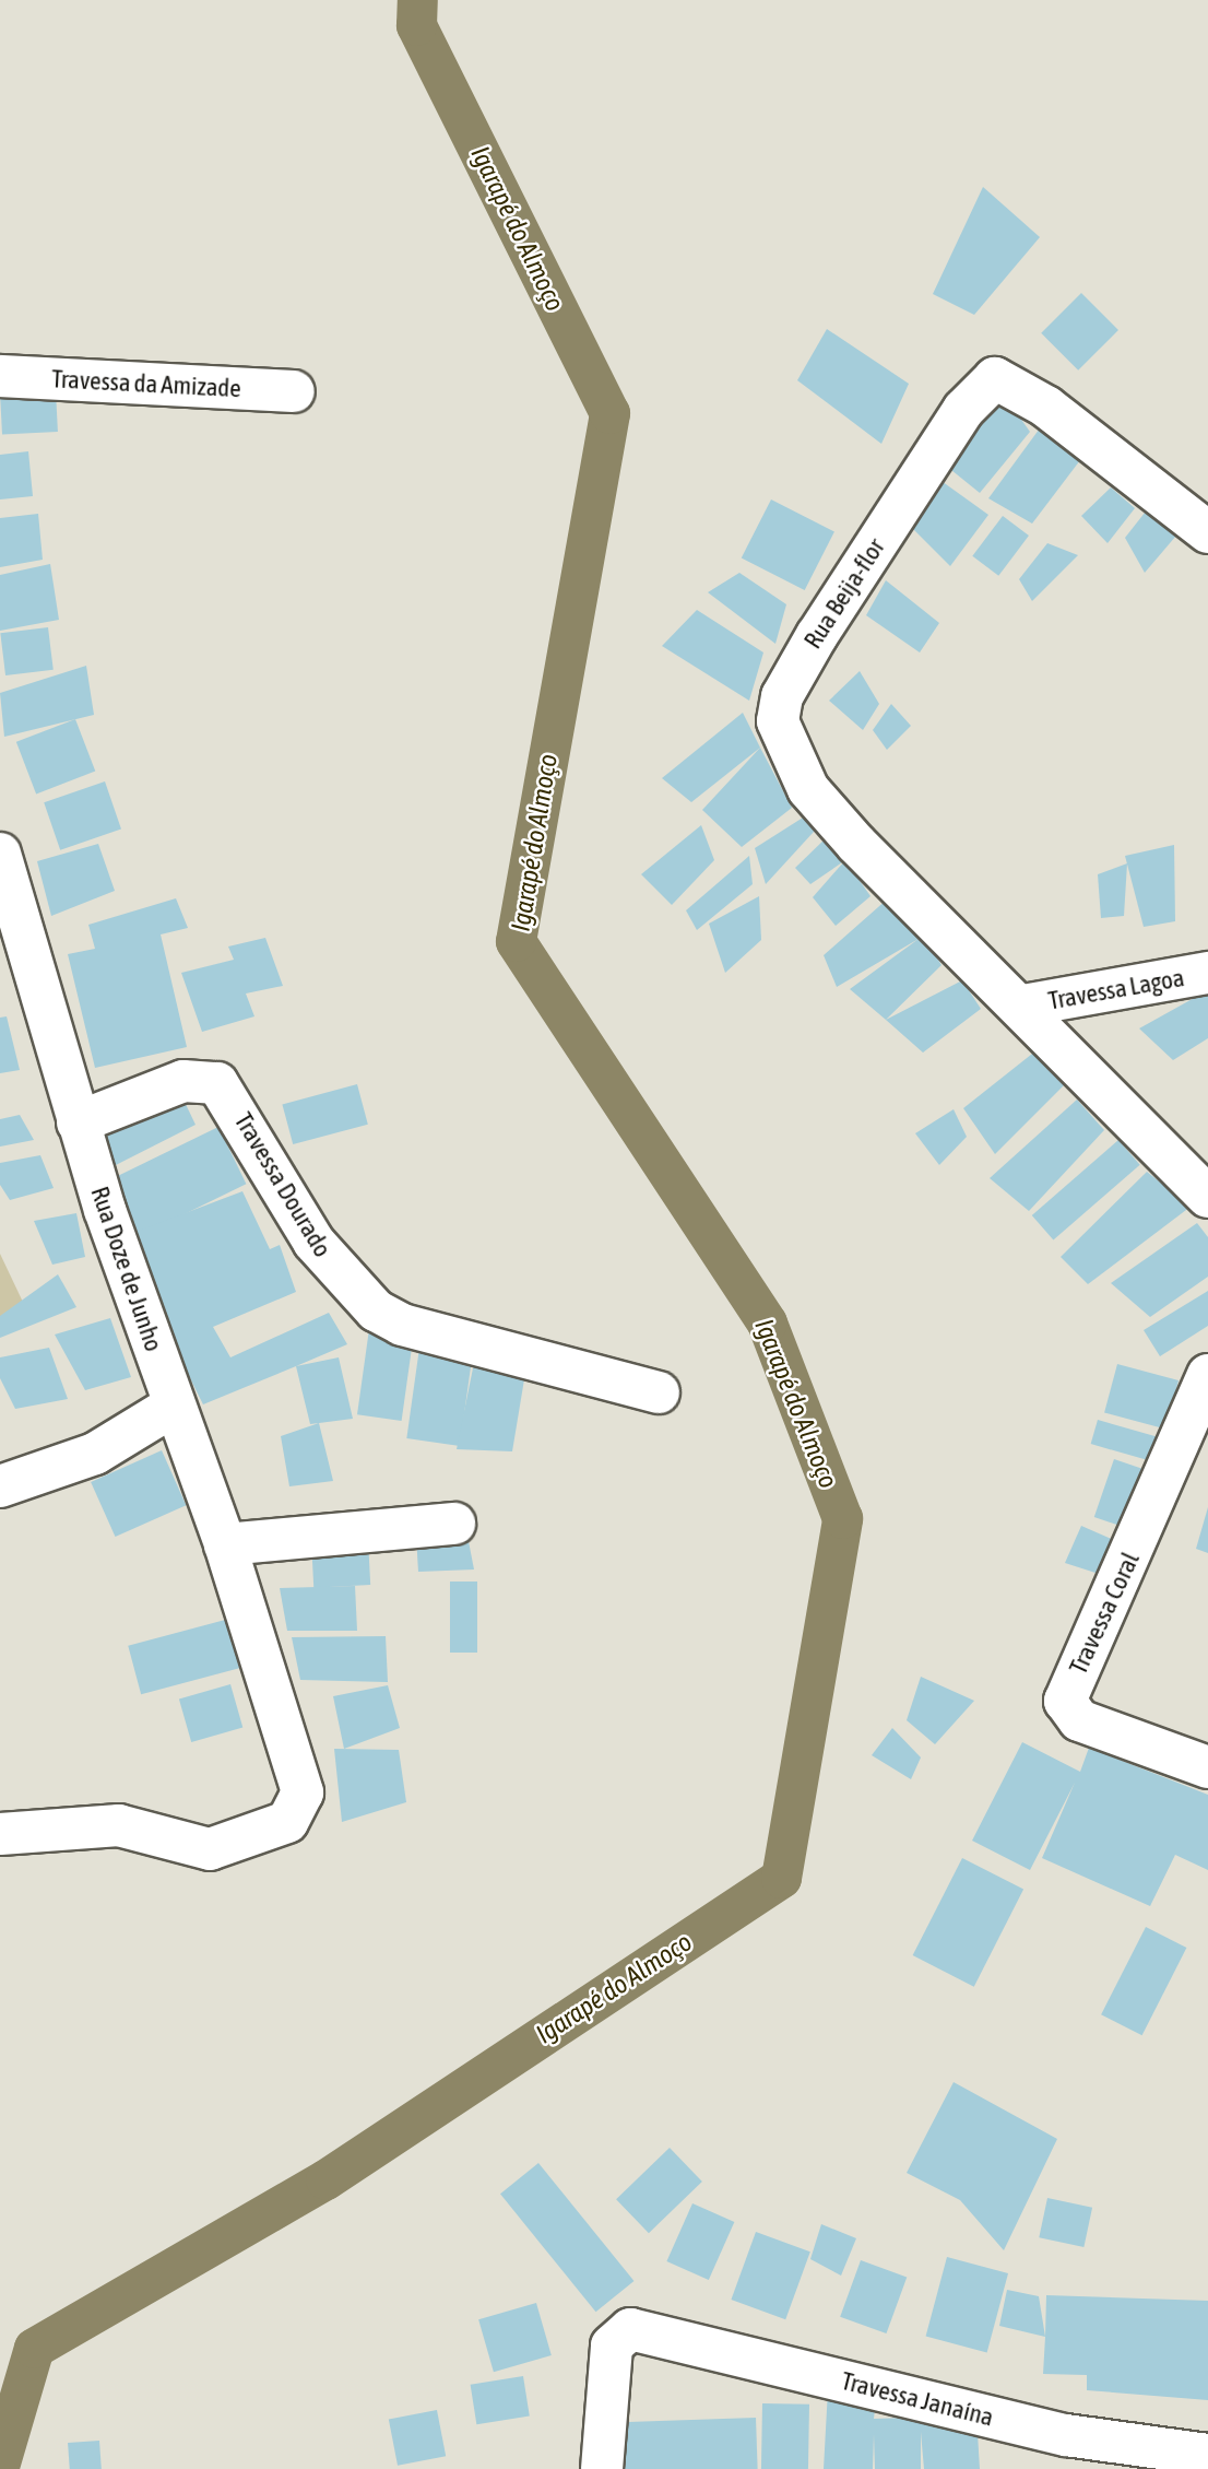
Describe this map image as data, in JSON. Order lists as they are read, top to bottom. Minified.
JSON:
{"streets":{"street":["Travessa da Amizade","Rua Beija-flor","Travessa Lagoa","Travessa Dourado","Rua Doze de Junho","Travessa Coral","Travessa Janaína"]},"crossings":[["Rua Beija-flor","Travessa Lagoa"],["Travessa Dourado","Rua Doze de Junho"]],"water":["Igarapé do Almoço"]}
